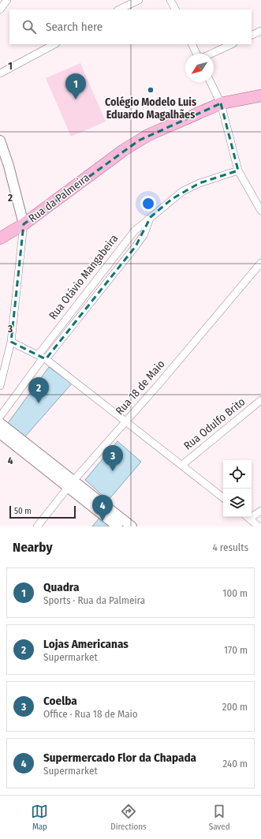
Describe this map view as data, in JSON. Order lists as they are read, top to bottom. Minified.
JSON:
{"streets":{"main road":["Rua da Palmeira"],"street":["Rua Otávio Mangabeira","Rua 18 de Maio","Rua Odulfo Brito"]},"places":["Colégio Modelo Luis Eduardo Magalhães"],"scale_bar":"50 m","north":"bottom left","page":{"search":"Search here","pins":["1","2","3","4"],"scale":"50 m","heading":["Nearby","4 results"],"list":[{"mark":"1","name":"Quadra","note":"Sports · Rua da Palmeira","value":"100 m"},{"mark":"2","name":"Lojas Americanas","note":"Supermarket","value":"170 m"},{"mark":"3","name":"Coelba","note":"Office · Rua 18 de Maio","value":"200 m"},{"mark":"4","name":"Supermercado Flor da Chapada","note":"Supermarket","value":"240 m"}],"nav":["Map","Directions","Saved"]},"grid":{"rows":["1","2","3","4"]}}
